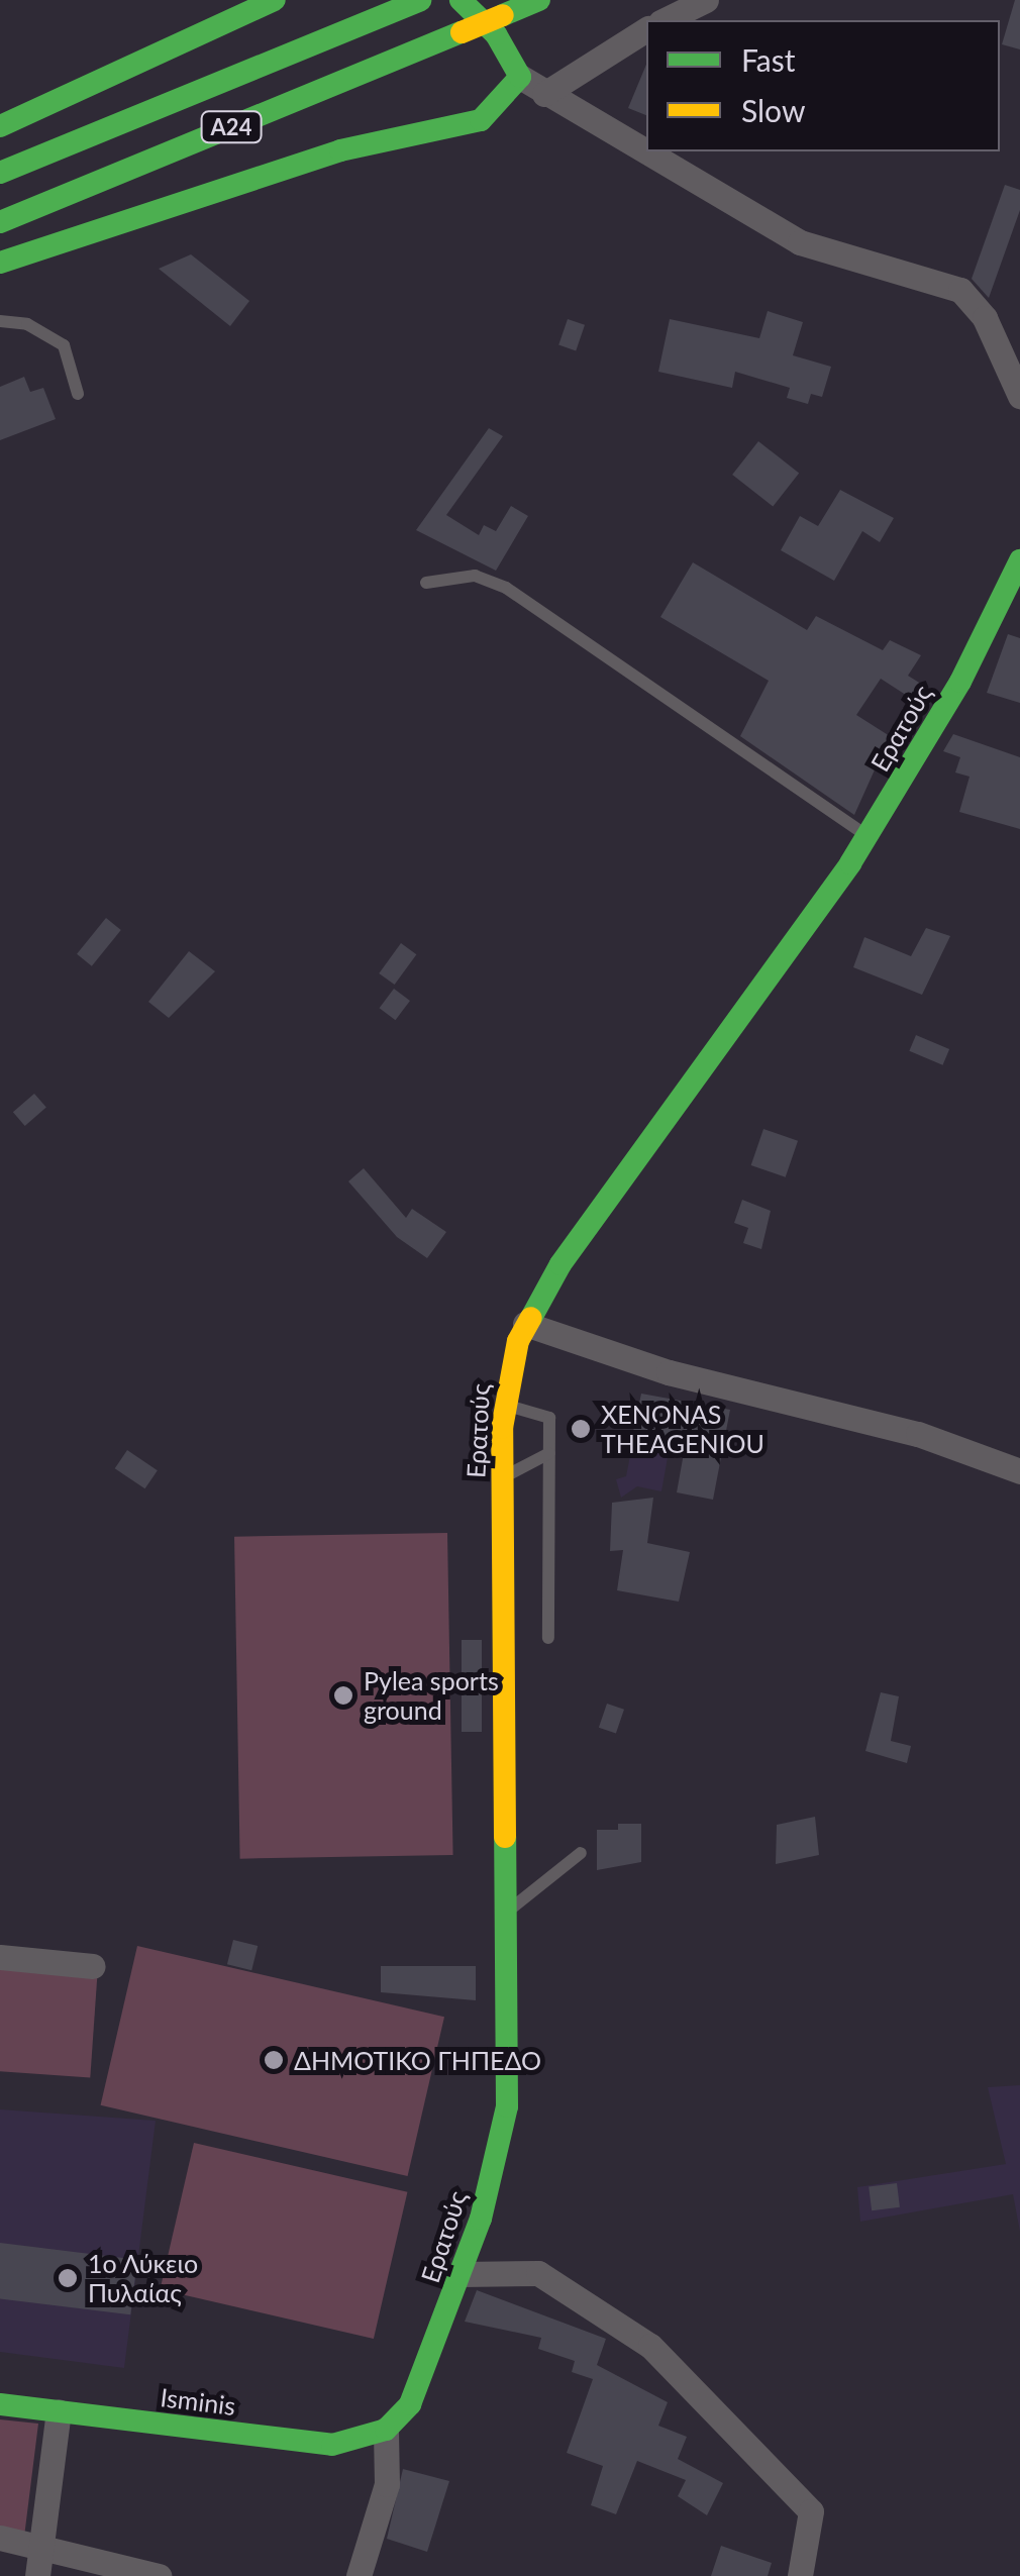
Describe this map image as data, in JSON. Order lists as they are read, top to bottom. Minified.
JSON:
{"streets":{"main road":["Α24","Ερατούς","Isminis"]},"crossings":[["Ερατούς","Isminis"]],"places":["XENONAS THEAGENIOU","Pylea sports ground","ΔΗΜΟΤΙΚΟ ΓΗΠΕΔΟ","1ο Λύκειο Πυλαίας"],"legend":["Fast","Slow"]}
